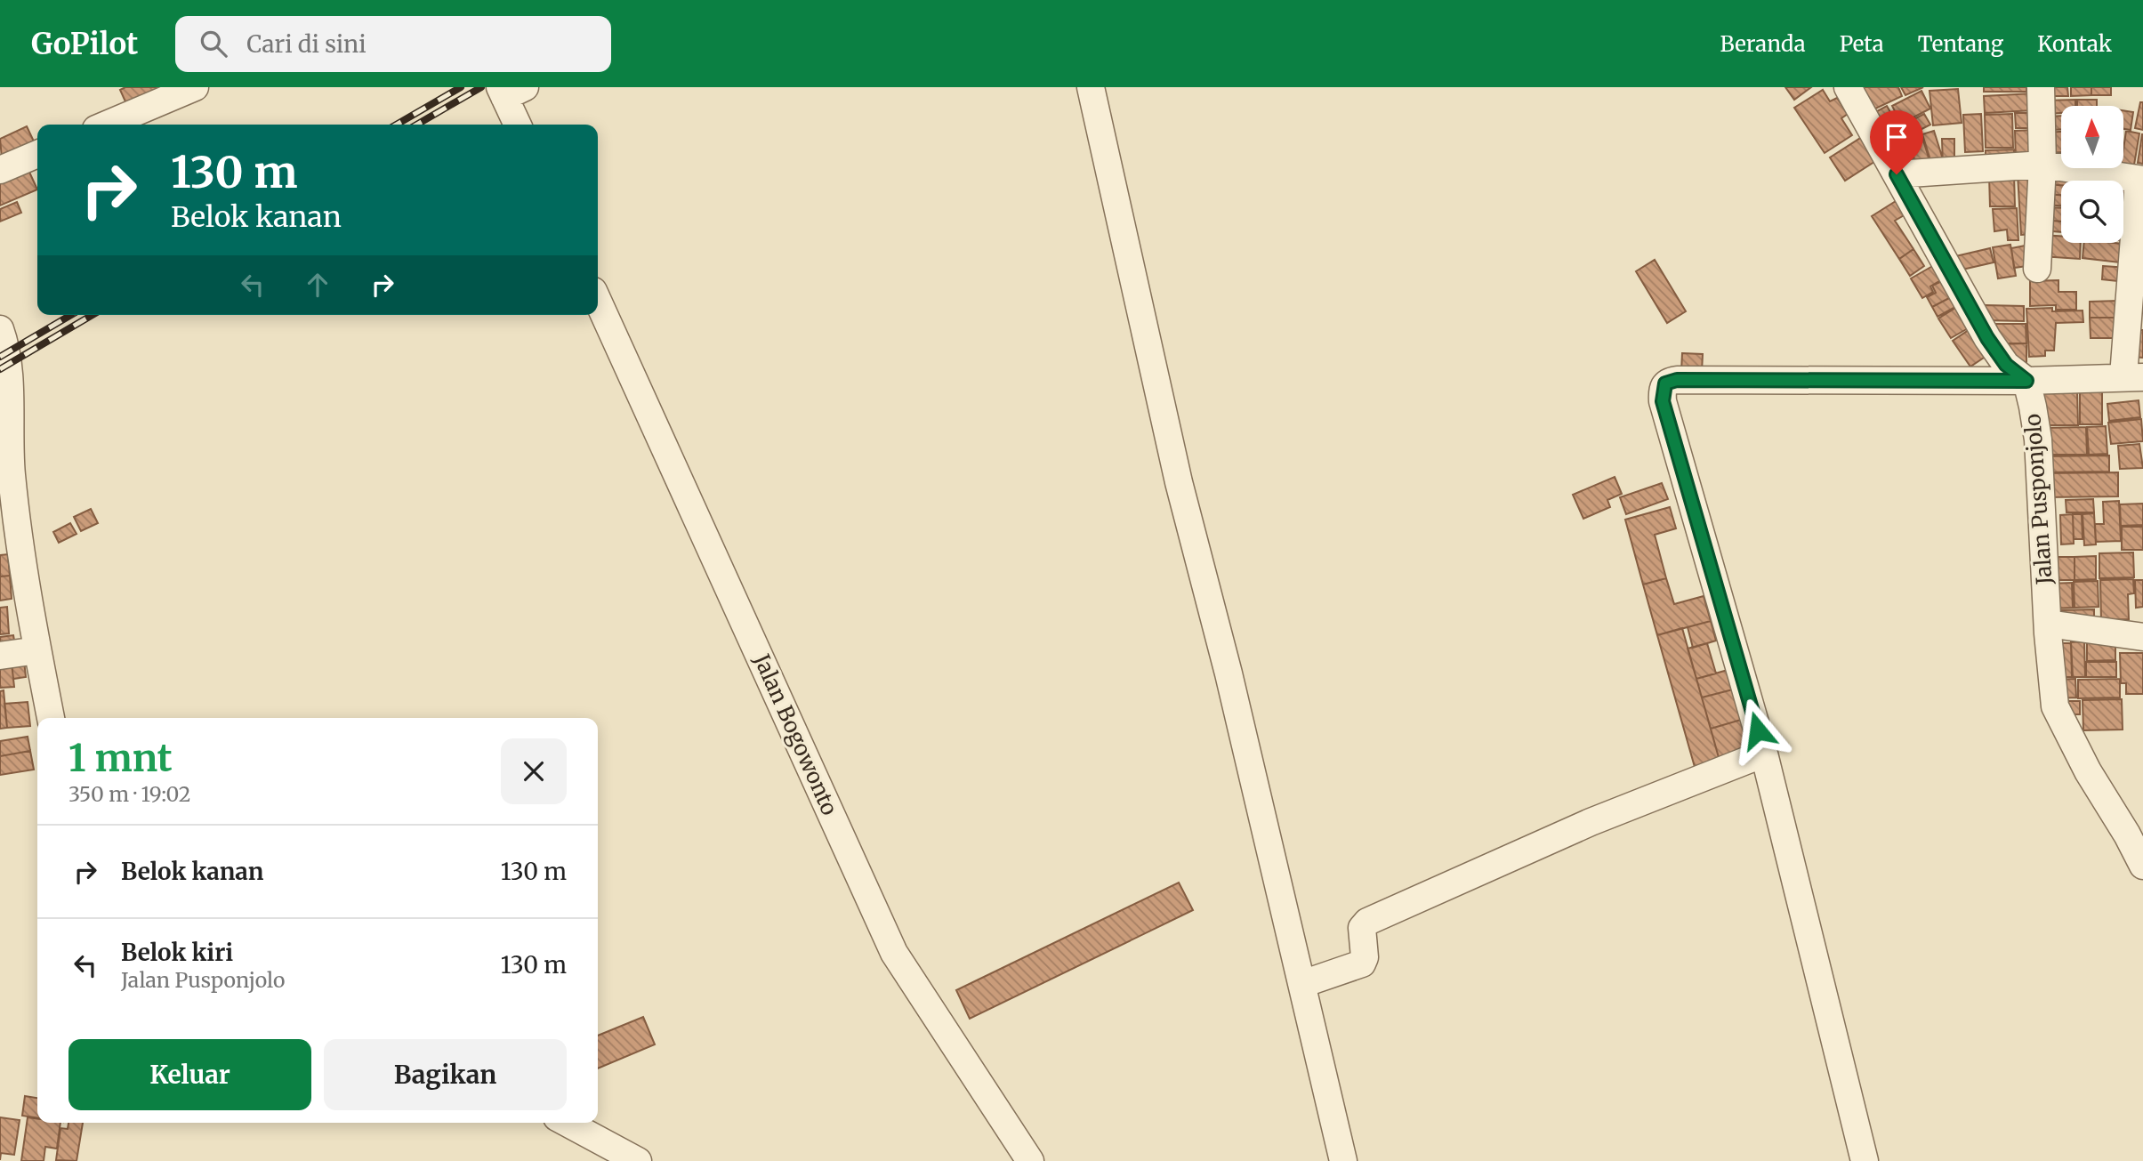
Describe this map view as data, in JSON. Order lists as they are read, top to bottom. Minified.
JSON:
{"streets":{"street":["Jalan Pusponjolo","Jalan Bogowonto"]},"north":"top","page":{"header":"GoPilot","search":"Cari di sini","nav":["Beranda","Peta","Tentang","Kontak"],"turn":["130 m","Belok kanan"],"heading":["1 mnt","350 m · 19:02"],"list":[{"name":"Belok kanan","value":"130 m"},{"name":"Belok kiri","note":"Jalan Pusponjolo","value":"130 m"}],"buttons":["Keluar","Bagikan"]}}
